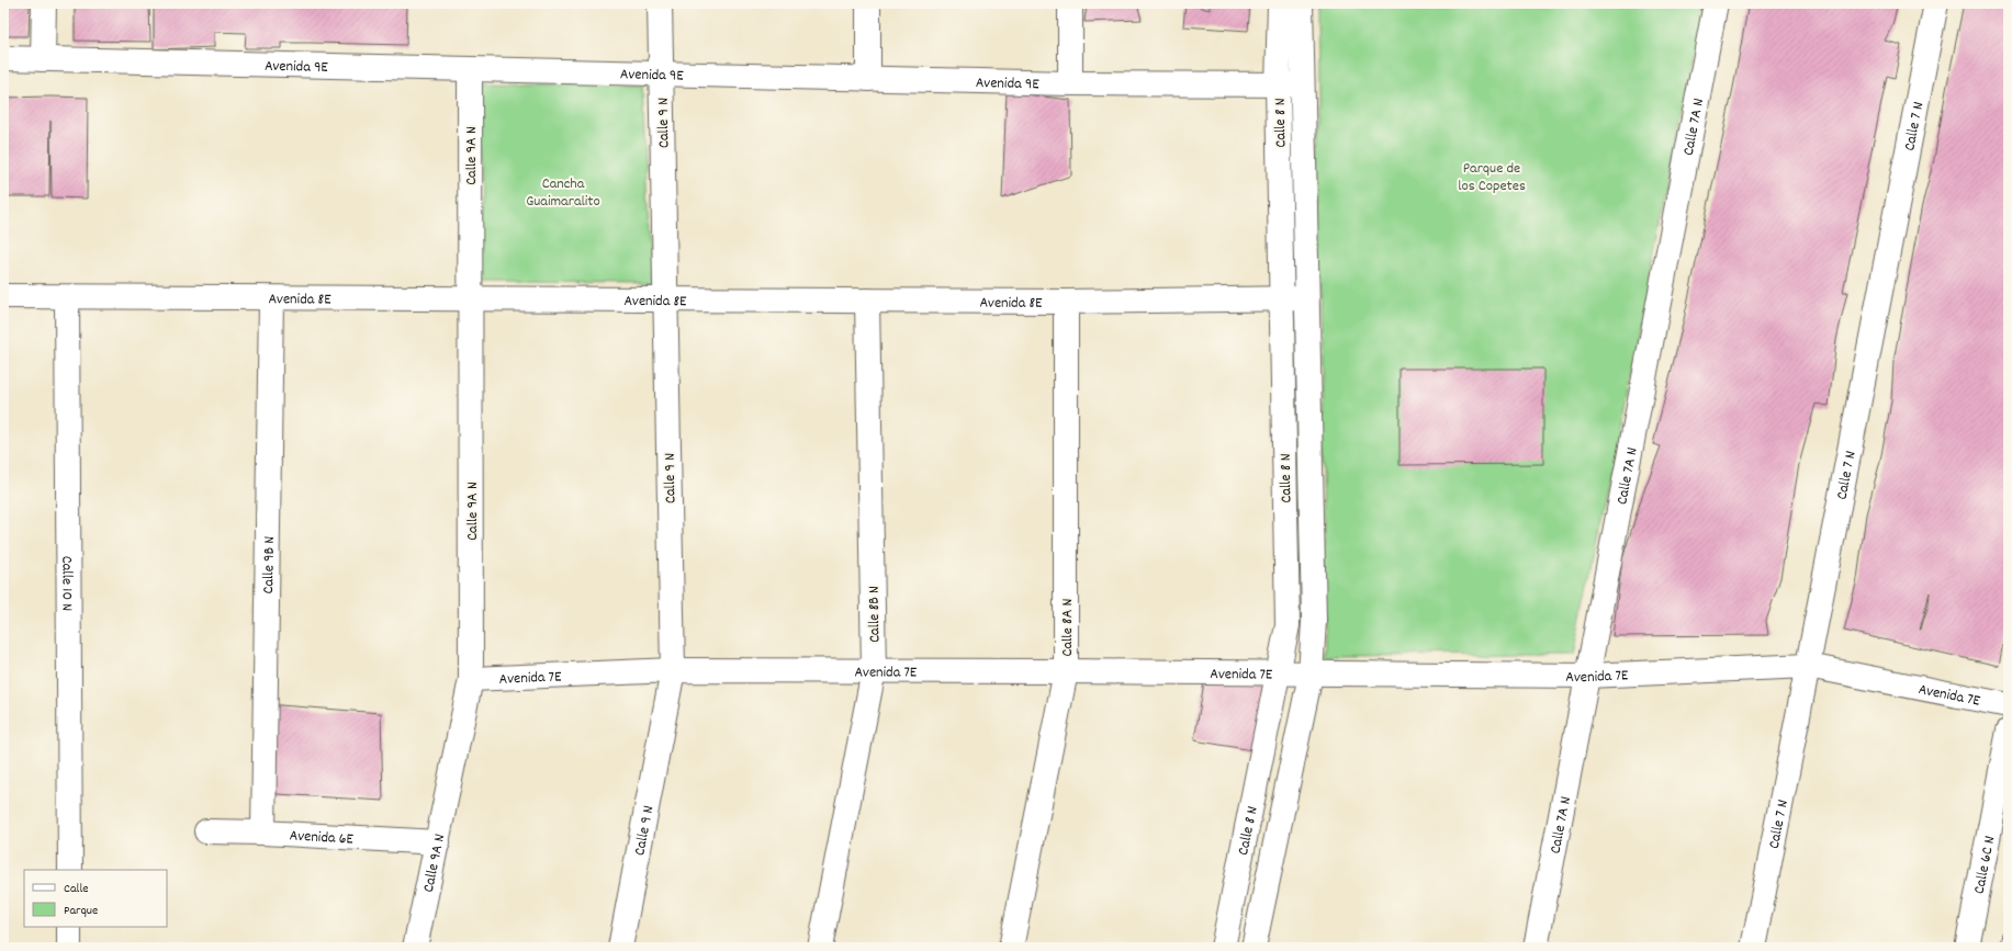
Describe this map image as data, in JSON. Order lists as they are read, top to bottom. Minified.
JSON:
{"streets":{"street":["Avenida 9E","Calle 9 N","Calle 8 N","Calle 7A N","Calle 7 N","Calle 9A N","Avenida 8E","Calle 9B N","Calle 10 N","Calle 8B N","Calle 8A N","Avenida 7E","Avenida 6E","Calle 6C N"]},"crossings":[["Avenida 9E","Calle 9 N"],["Avenida 9E","Calle 8 N"],["Avenida 9E","Calle 9A N"],["Calle 9 N","Avenida 8E"],["Calle 9 N","Avenida 7E"],["Calle 8 N","Avenida 8E"],["Calle 8 N","Avenida 7E"],["Calle 7A N","Avenida 7E"],["Calle 7 N","Avenida 7E"],["Calle 9A N","Avenida 8E"],["Calle 9A N","Avenida 7E"],["Calle 9A N","Avenida 6E"],["Avenida 8E","Calle 9B N"],["Avenida 8E","Calle 10 N"],["Avenida 8E","Calle 8B N"],["Avenida 8E","Calle 8A N"],["Calle 9B N","Avenida 6E"],["Calle 8B N","Avenida 7E"],["Calle 8A N","Avenida 7E"]],"parks":["Parque de los Copetes","Cancha Guaimaralito"],"legend":["Calle","Parque"]}
